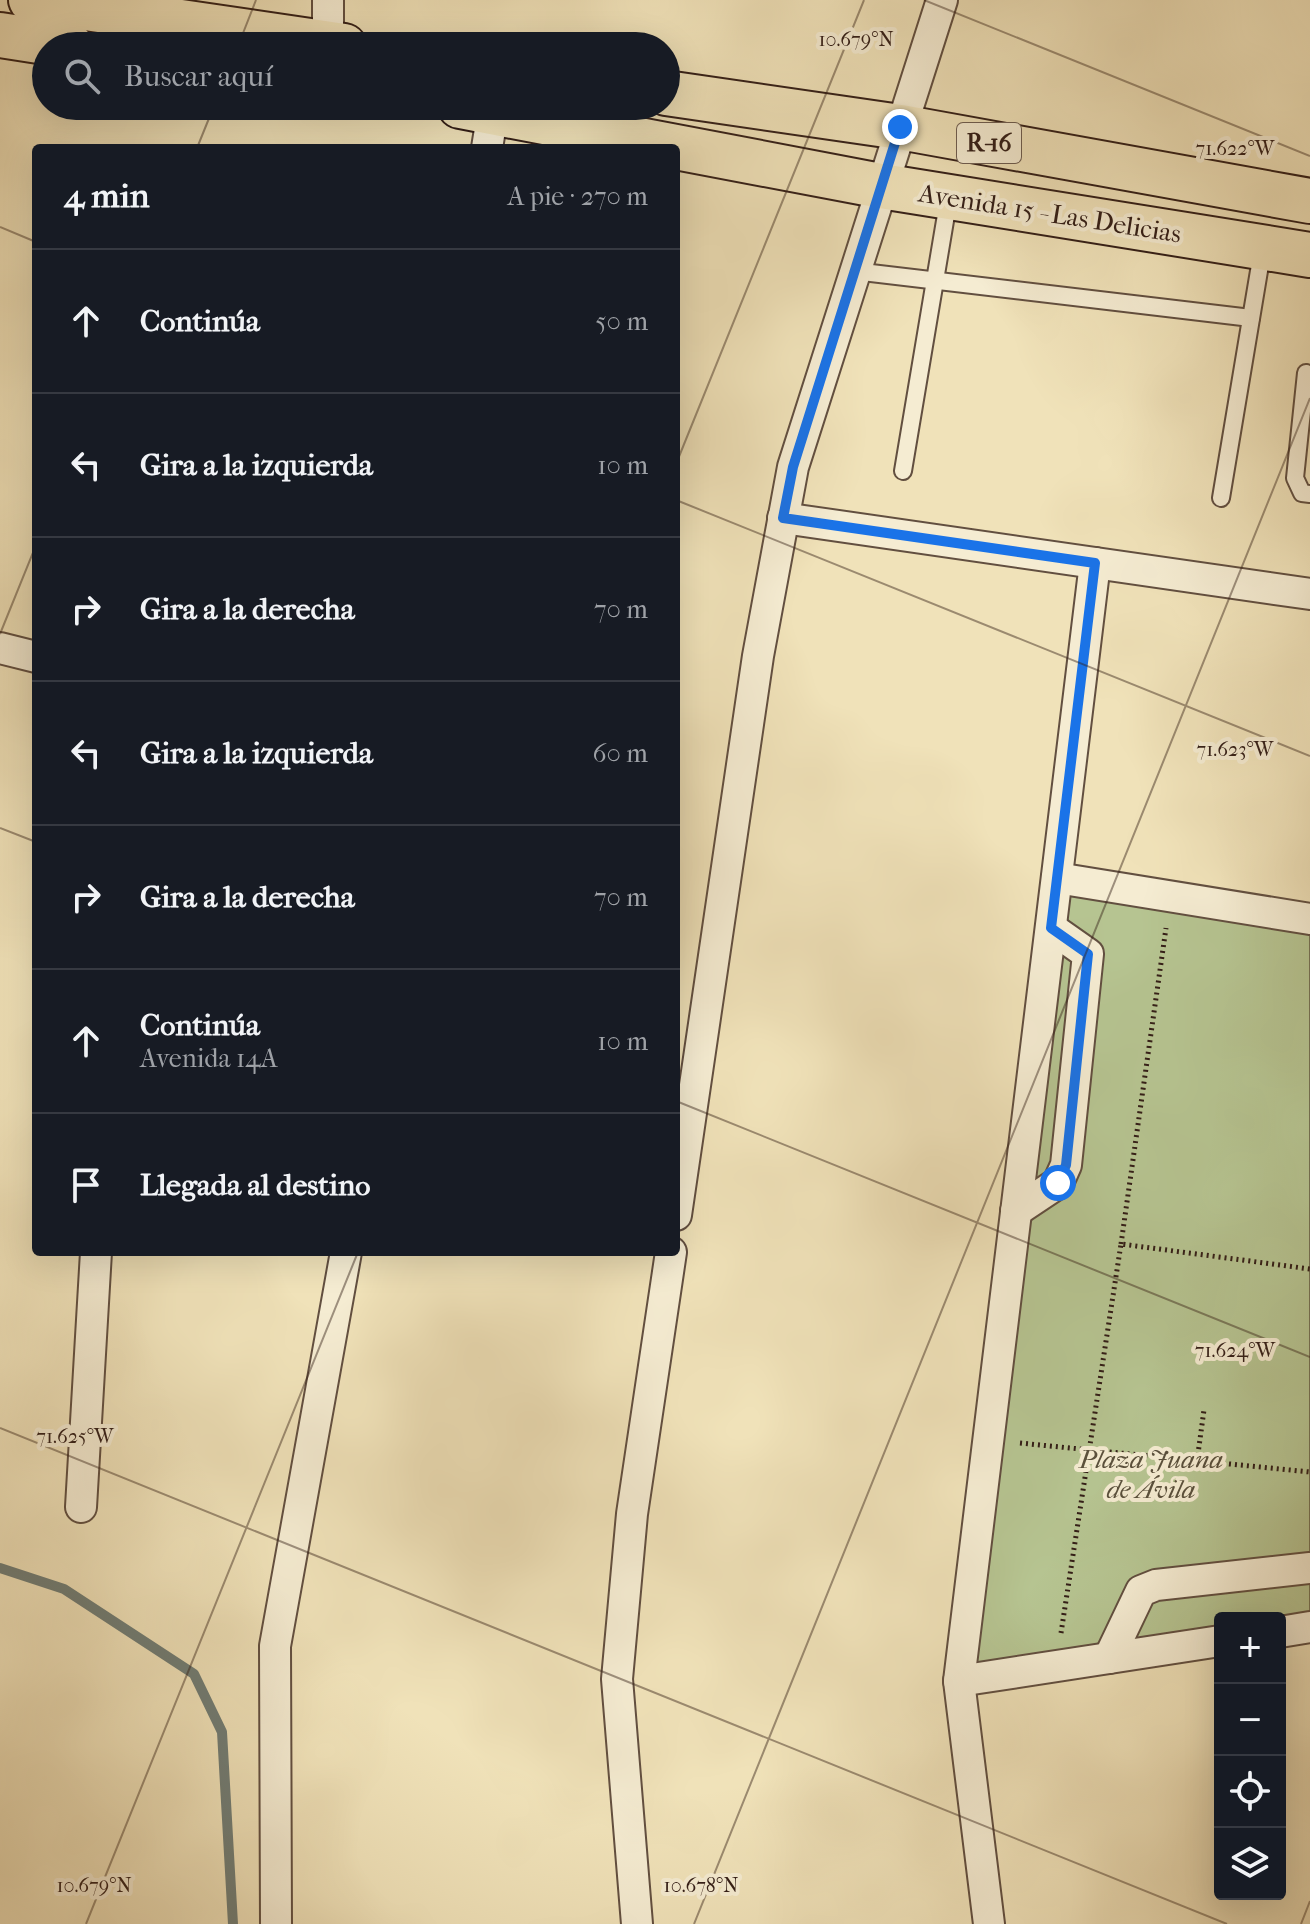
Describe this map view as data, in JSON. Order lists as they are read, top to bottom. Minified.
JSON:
{"streets":{"main road":["R-16","Avenida 15 - Las Delicias"]},"parks":["Plaza Juana de Ávila"],"page":{"search":"Buscar aquí","heading":["4 min","A pie · 270 m"],"list":[["Continúa","50 m"],["Gira a la izquierda","10 m"],["Gira a la derecha","70 m"],["Gira a la izquierda","60 m"],["Gira a la derecha","70 m"],["Continúa","Avenida 14A","10 m"],"Llegada al destino"],"map_buttons":["+","−"]},"coordinates":["10.679°N","71.622°W","71.623°W","71.624°W","71.625°W","10.678°N"]}
